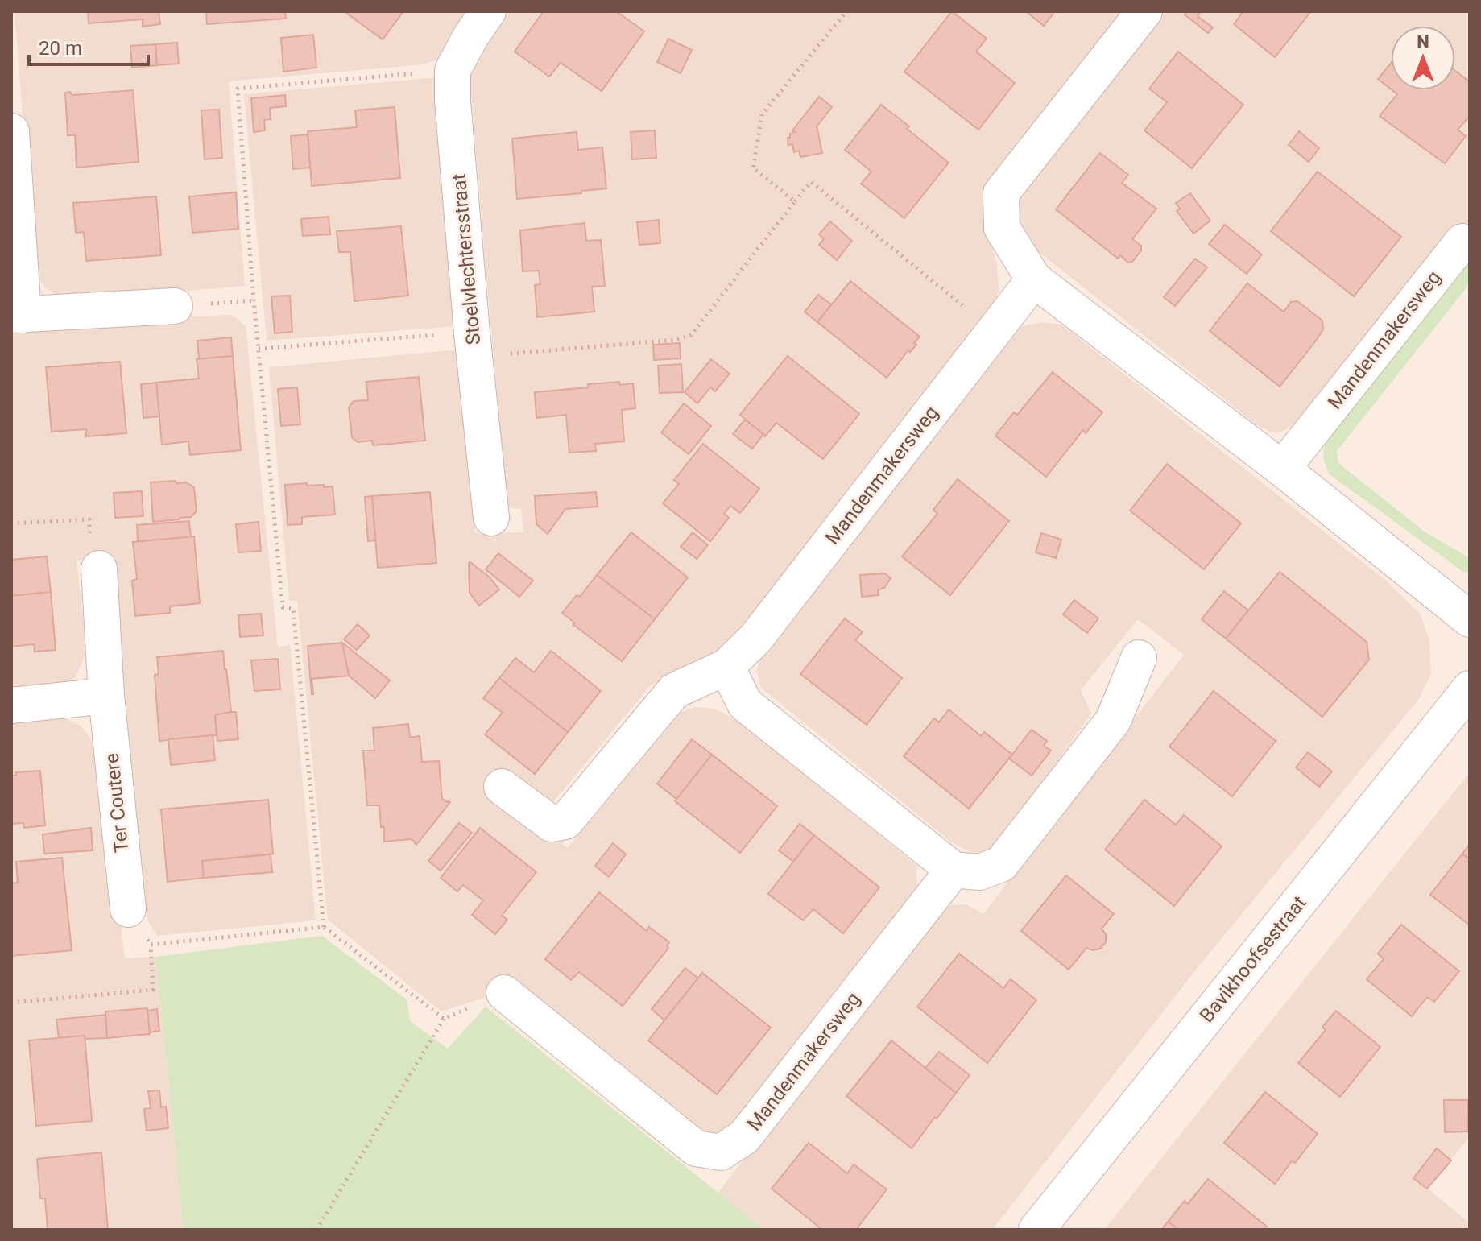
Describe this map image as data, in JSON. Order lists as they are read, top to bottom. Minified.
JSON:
{"streets":{"street":["Stoelvlechtersstraat","Mandenmakersweg","Ter Coutere","Bavikhoofsestraat"]},"scale_bar":"20 m","north":"top"}
